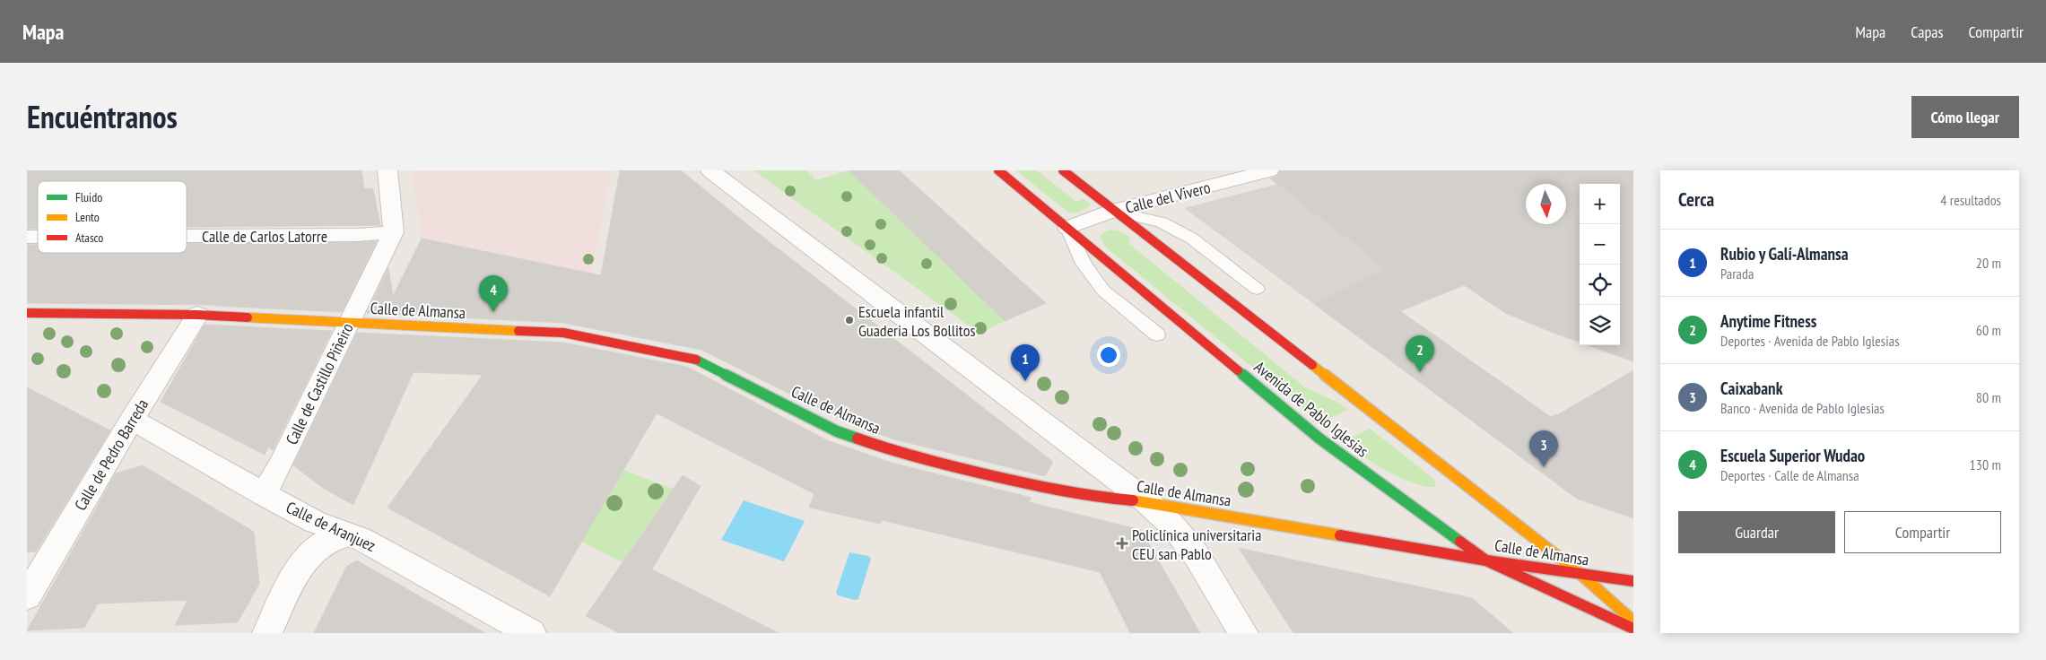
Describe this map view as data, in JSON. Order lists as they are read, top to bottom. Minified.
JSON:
{"streets":{"street":["Calle del Vivero","Calle de Carlos Latorre","Calle de Almansa","Calle de Castillo Piñeiro","Avenida de Pablo Iglesias","Calle de Pedro Barreda","Calle de Aranjuez"]},"crossings":[["Calle del Vivero","Avenida de Pablo Iglesias"],["Calle de Carlos Latorre","Calle de Castillo Piñeiro"],["Calle de Almansa","Calle de Castillo Piñeiro"],["Calle de Almansa","Avenida de Pablo Iglesias"],["Calle de Almansa","Calle de Pedro Barreda"],["Calle de Castillo Piñeiro","Calle de Aranjuez"],["Calle de Pedro Barreda","Calle de Aranjuez"]],"places":{"other":["Escuela infantil Guaderia Los Bollitos"],"health":["Policlínica universitaria CEU san Pablo"]},"legend":["Fluido","Lento","Atasco"],"north":"bottom","page":{"header":"Mapa","nav":["Mapa","Capas","Compartir"],"title":"Encuéntranos","buttons":["Cómo llegar",["Guardar","Compartir"]],"heading":["Cerca","4 resultados"],"map_buttons":["+","−"],"list":[{"mark":"1","name":"Rubio y Galí-Almansa","note":"Parada","value":"20 m"},{"mark":"2","name":"Anytime Fitness","note":"Deportes · Avenida de Pablo Iglesias","value":"60 m"},{"mark":"3","name":"Caixabank","note":"Banco · Avenida de Pablo Iglesias","value":"80 m"},{"mark":"4","name":"Escuela Superior Wudao","note":"Deportes · Calle de Almansa","value":"130 m"}],"pins":["4","2","1","3"]}}
